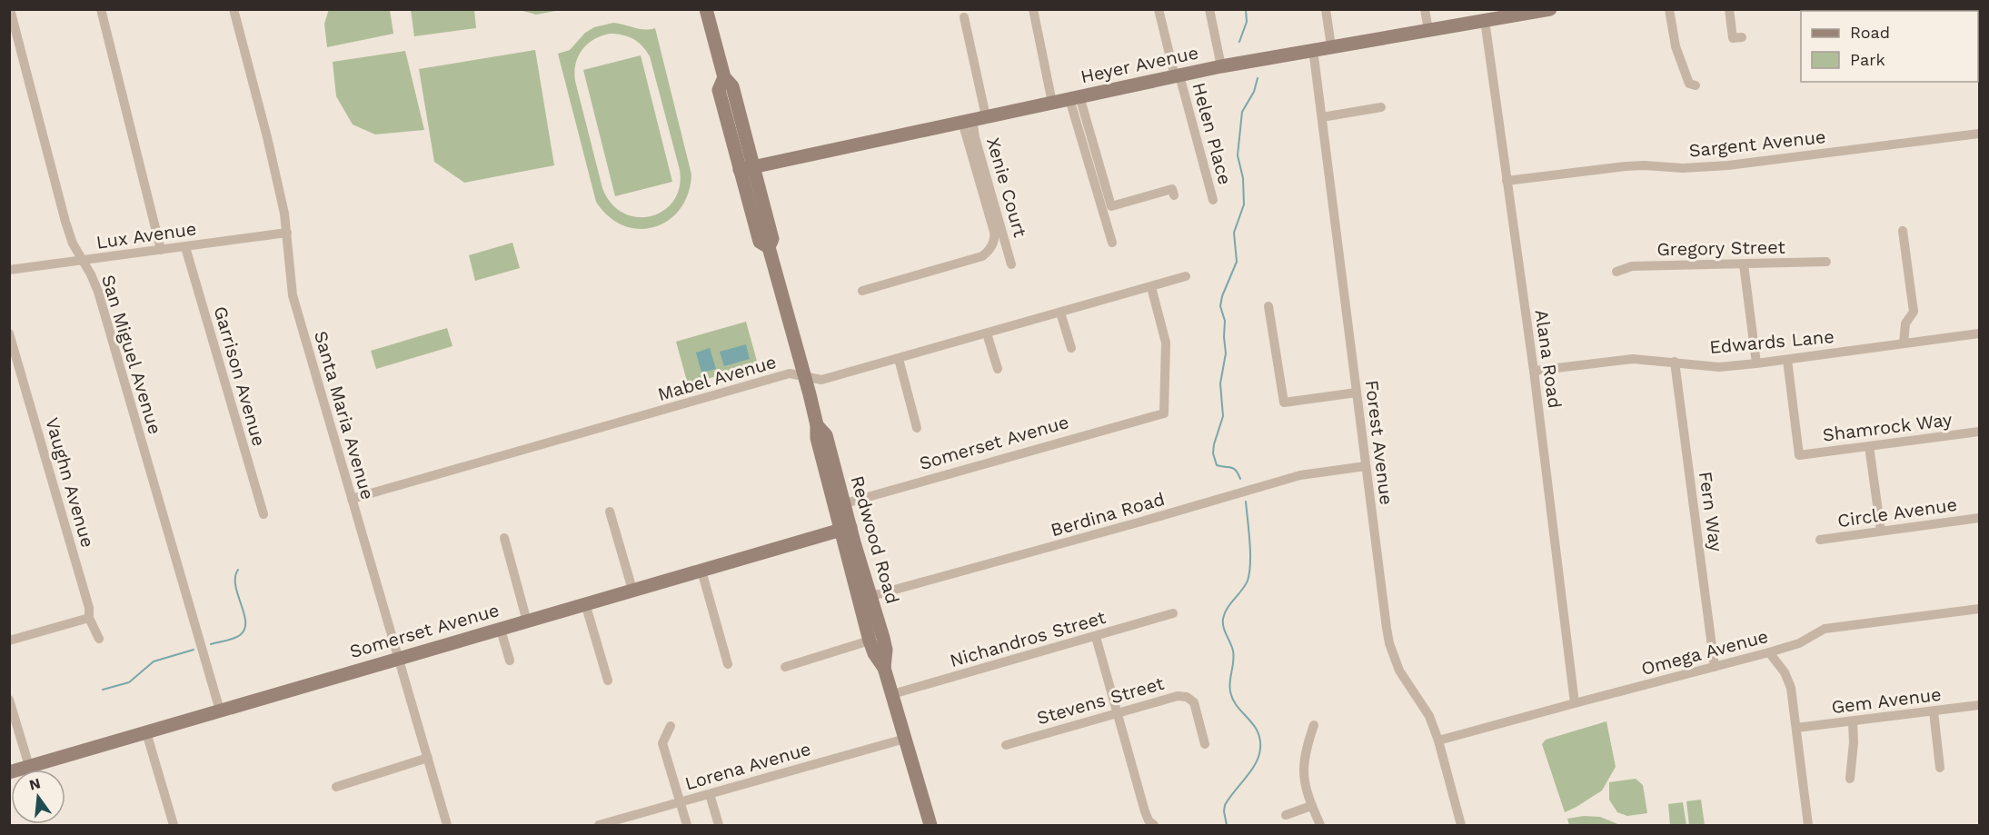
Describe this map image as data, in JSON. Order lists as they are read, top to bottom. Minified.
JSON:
{"streets":{"street":["Heyer Avenue","Helen Place","Sargent Avenue","Xenie Court","Lux Avenue","Gregory Street","Edwards Lane","San Miguel Avenue","Alana Road","Garrison Avenue","Mabel Avenue","Santa Maria Avenue","Shamrock Way","Somerset Avenue","Forest Avenue","Vaughn Avenue","Fern Way","Circle Avenue","Berdina Road","Redwood Road","Nichandros Street","Omega Avenue","Stevens Street","Gem Avenue","Lorena Avenue"]},"crossings":[["Heyer Avenue","Helen Place"],["Heyer Avenue","Xenie Court"],["Heyer Avenue","Alana Road"],["Heyer Avenue","Forest Avenue"],["Heyer Avenue","Redwood Road"],["Sargent Avenue","Alana Road"],["Lux Avenue","San Miguel Avenue"],["Lux Avenue","Garrison Avenue"],["Lux Avenue","Santa Maria Avenue"],["Edwards Lane","Alana Road"],["Edwards Lane","Shamrock Way"],["Edwards Lane","Fern Way"],["San Miguel Avenue","Somerset Avenue"],["Alana Road","Omega Avenue"],["Mabel Avenue","Santa Maria Avenue"],["Mabel Avenue","Somerset Avenue"],["Mabel Avenue","Redwood Road"],["Santa Maria Avenue","Somerset Avenue"],["Somerset Avenue","Redwood Road"],["Forest Avenue","Berdina Road"],["Forest Avenue","Omega Avenue"],["Fern Way","Omega Avenue"],["Berdina Road","Redwood Road"],["Redwood Road","Nichandros Street"],["Redwood Road","Lorena Avenue"]],"legend":["Road","Park"],"north":"top"}
